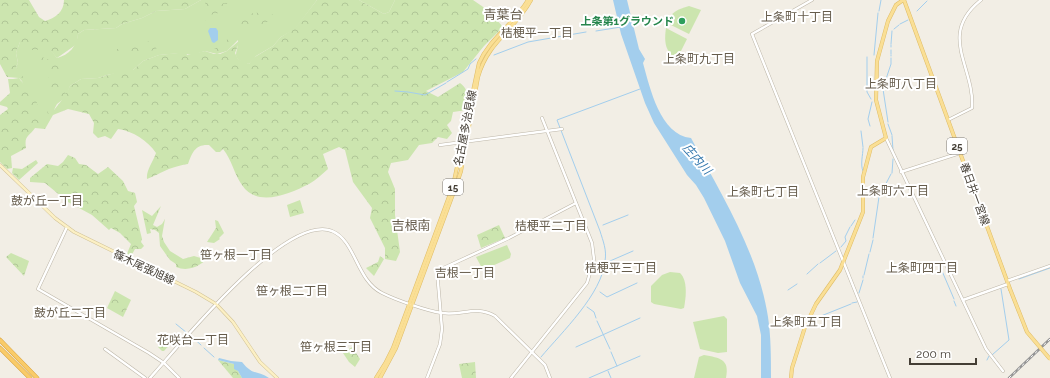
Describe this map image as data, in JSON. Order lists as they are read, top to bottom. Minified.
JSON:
{"streets":{"main road":["名古屋多治見線","25","15","春日井一宮線","篠木尾張旭線"]},"districts":["青葉台","上条町十丁目","桔梗平一丁目","上条町九丁目","上条町八丁目","上条町六丁目","上条町七丁目","鼓が丘一丁目","吉根南","桔梗平二丁目","笹ヶ根一丁目","桔梗平三丁目","上条町四丁目","吉根一丁目","笹ヶ根二丁目","鼓が丘二丁目","上条町五丁目","花咲台一丁目","笹ヶ根三丁目"],"water":["庄内川"],"places":["上条第1グラウンド"],"scale_bar":"200 m"}
